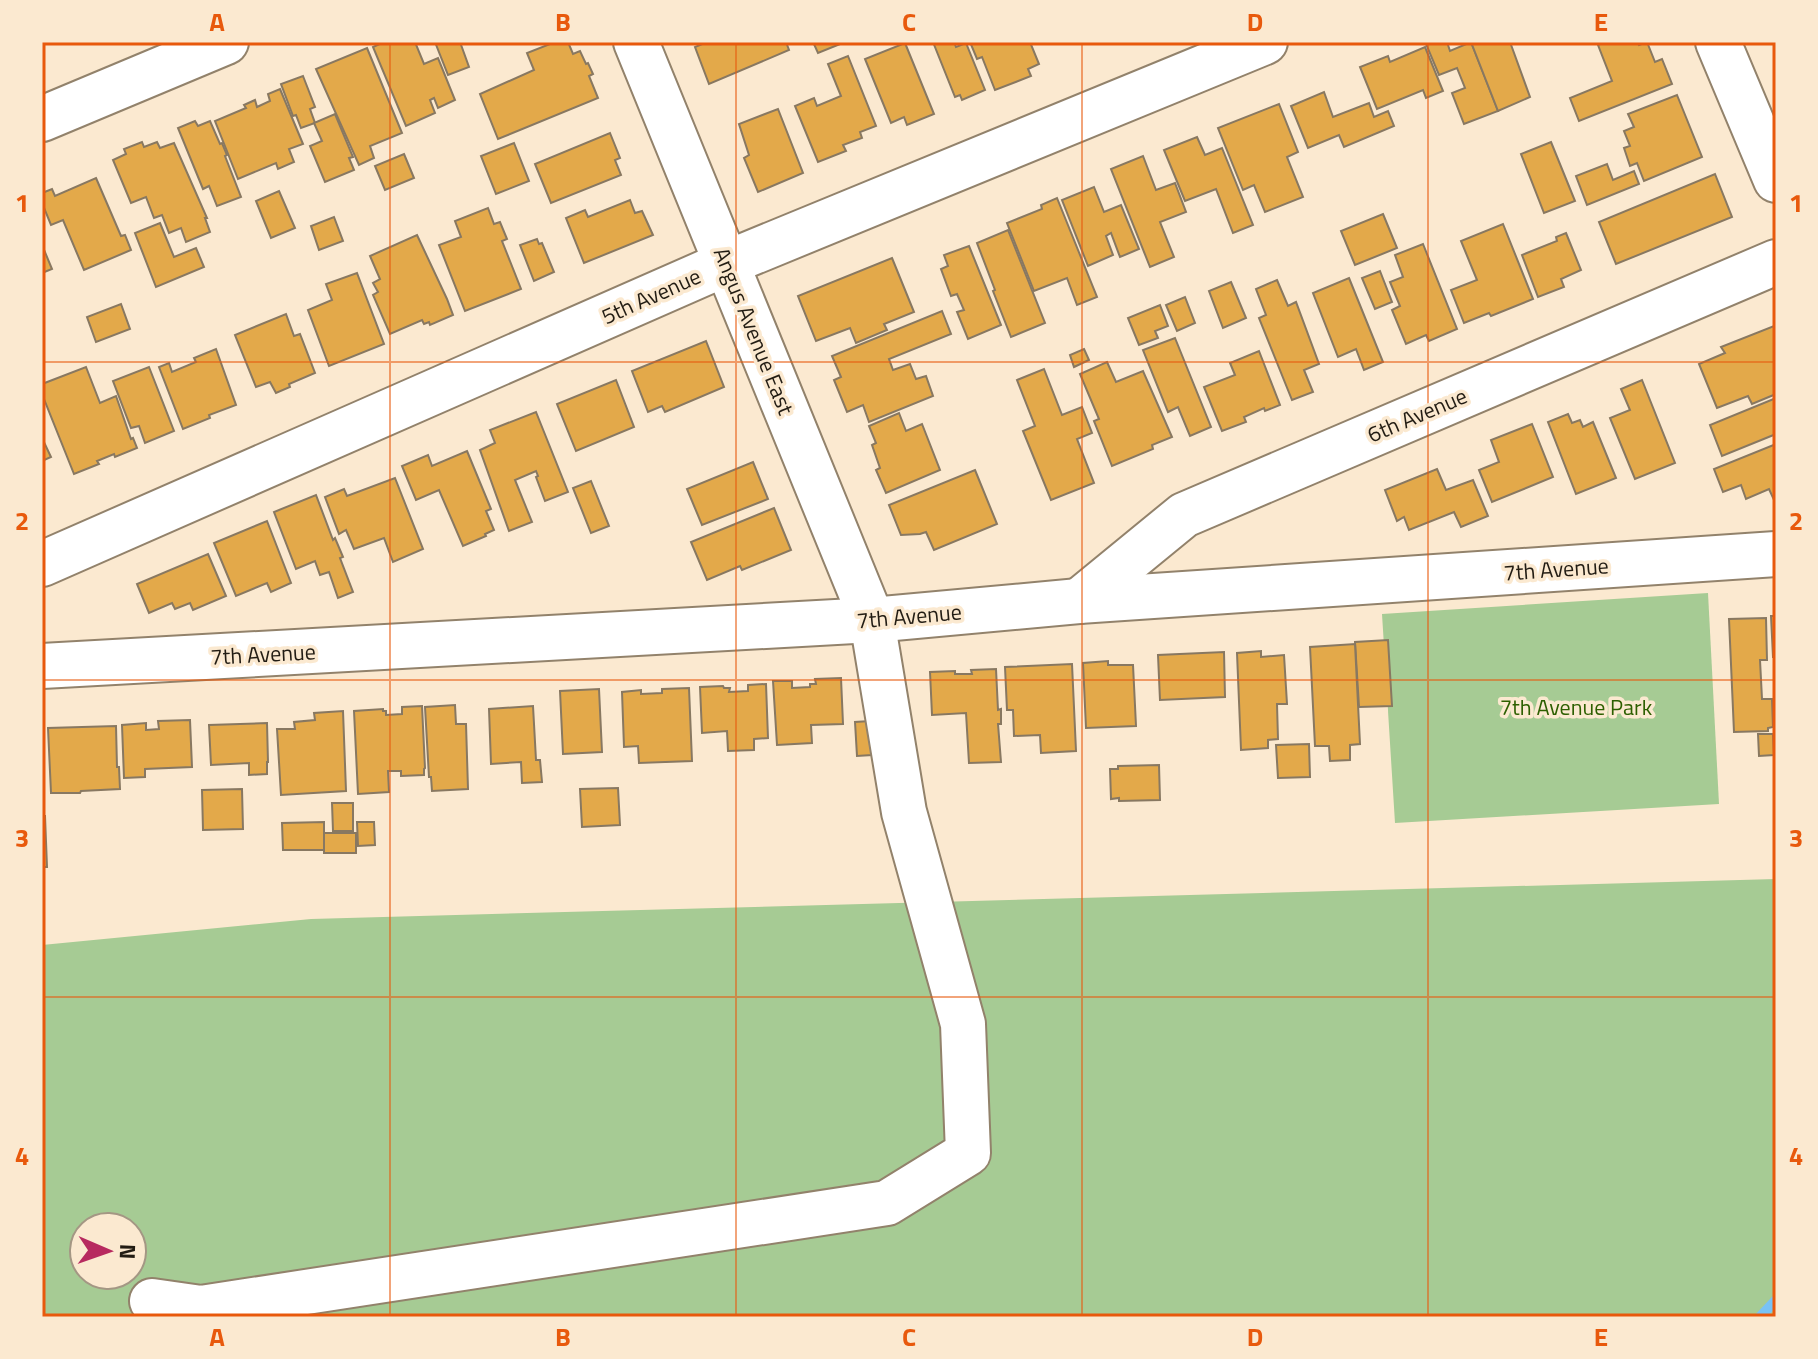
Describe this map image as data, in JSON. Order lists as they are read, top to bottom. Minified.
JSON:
{"streets":{"street":["5th Avenue","Angus Avenue East","6th Avenue","7th Avenue"]},"crossings":[["5th Avenue","Angus Avenue East"],["Angus Avenue East","7th Avenue"],["6th Avenue","7th Avenue"]],"parks":["7th Avenue Park"],"north":"right","grid":{"columns":["A","B","C","D","E"],"rows":["1","2","3","4"]}}
